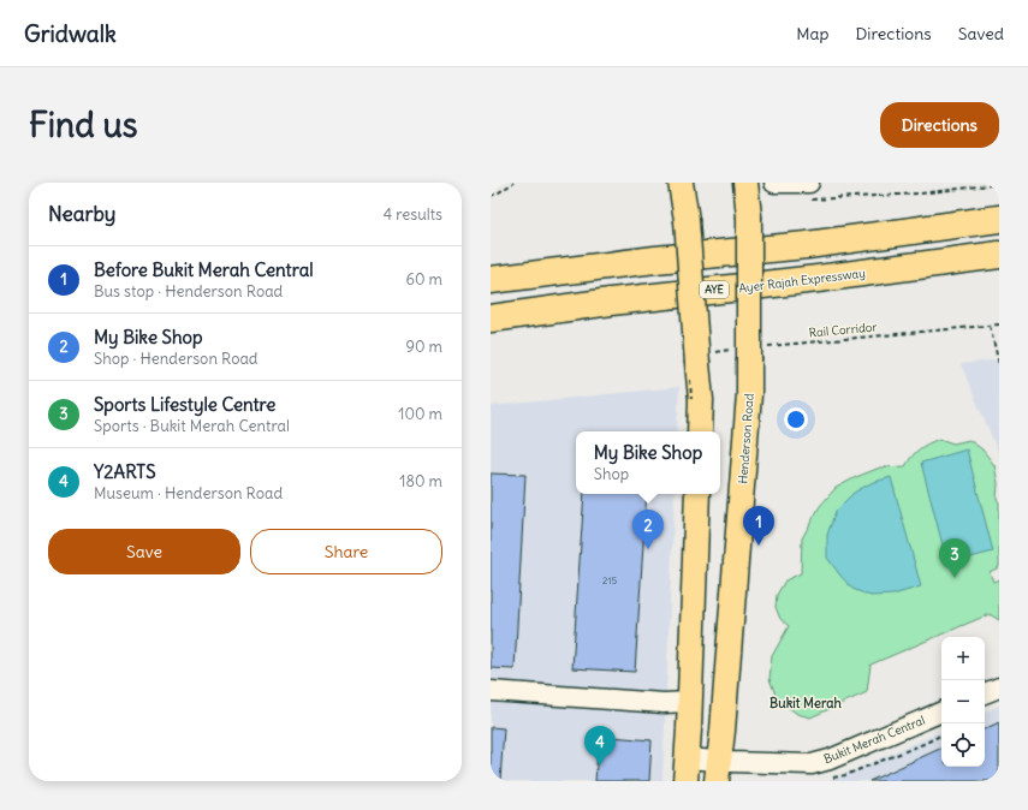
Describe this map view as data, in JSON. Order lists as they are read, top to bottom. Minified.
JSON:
{"streets":{"highway":["Ayer Rajah Expressway","AYE"],"main road":["Henderson Road"],"street":["Bukit Merah Central"],"path":["Rail Corridor"]},"crossings":[["Rail Corridor","Henderson Road"],["Henderson Road","Bukit Merah Central"]],"districts":["Bukit Merah"],"house_numbers":["215"],"page":{"header":"Gridwalk","nav":["Map","Directions","Saved"],"buttons":["Directions",["Save","Share"]],"title":"Find us","heading":["Nearby","4 results"],"list":[{"mark":"1","name":"Before Bukit Merah Central","note":"Bus stop · Henderson Road","value":"60 m"},{"mark":"2","name":"My Bike Shop","note":"Shop · Henderson Road","value":"90 m"},{"mark":"3","name":"Sports Lifestyle Centre","note":"Sports · Bukit Merah Central","value":"100 m"},{"mark":"4","name":"Y2ARTS","note":"Museum · Henderson Road","value":"180 m"}],"popup":["My Bike Shop","Shop"],"pins":["1","2","3","4"],"map_buttons":["+","−"]}}
